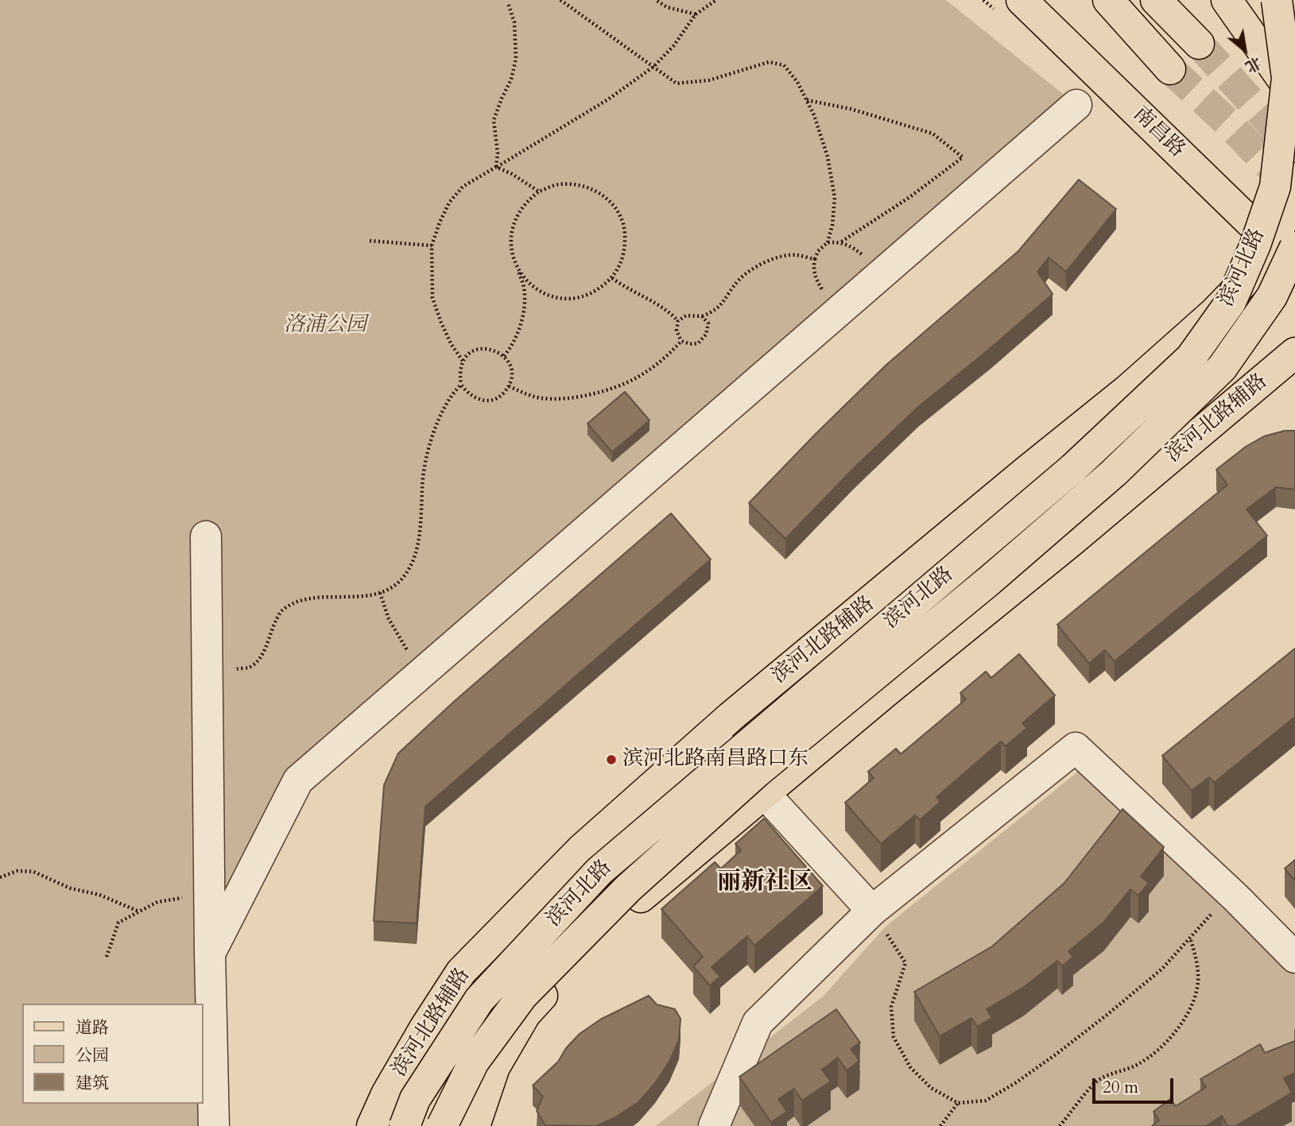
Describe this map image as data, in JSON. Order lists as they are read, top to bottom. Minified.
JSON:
{"streets":{"main road":["南昌路","滨河北路","滨河北路辅路"]},"crossings":[["南昌路","滨河北路"],["南昌路","滨河北路辅路"],["滨河北路","滨河北路辅路"]],"districts":["丽新社区"],"parks":["洛浦公园"],"places":["滨河北路南昌路口东"],"legend":["道路","公园","建筑"],"scale_bar":"20 m","north":"bottom right"}
